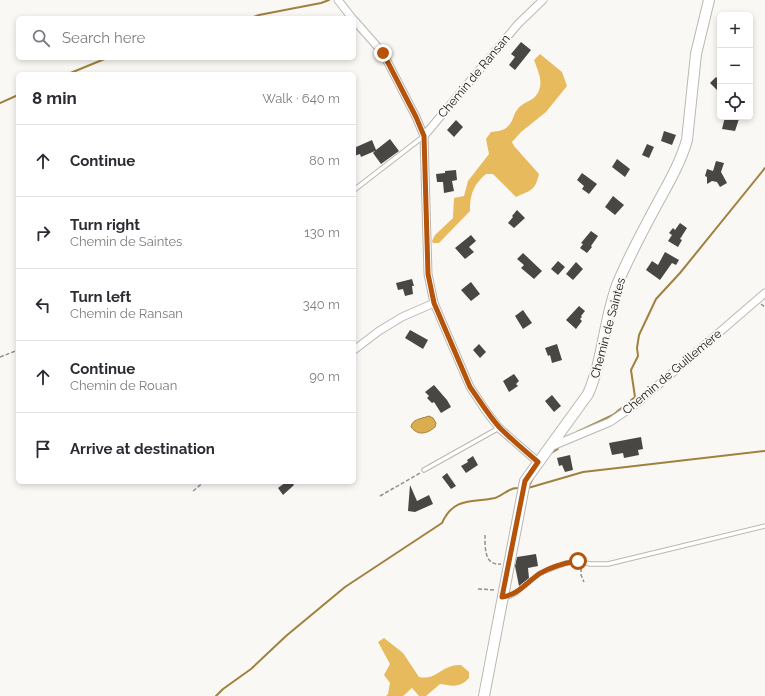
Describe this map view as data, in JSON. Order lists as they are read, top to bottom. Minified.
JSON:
{"streets":{"street":["Chemin de Ransan","Chemin de Saintes","Chemin de Guillemère"]},"crossings":[["Chemin de Saintes","Chemin de Guillemère"]],"page":{"map_buttons":["+","−"],"search":"Search here","heading":["8 min","Walk · 640 m"],"list":[["Continue","80 m"],["Turn right","Chemin de Saintes","130 m"],["Turn left","Chemin de Ransan","340 m"],["Continue","Chemin de Rouan","90 m"],"Arrive at destination"]}}
